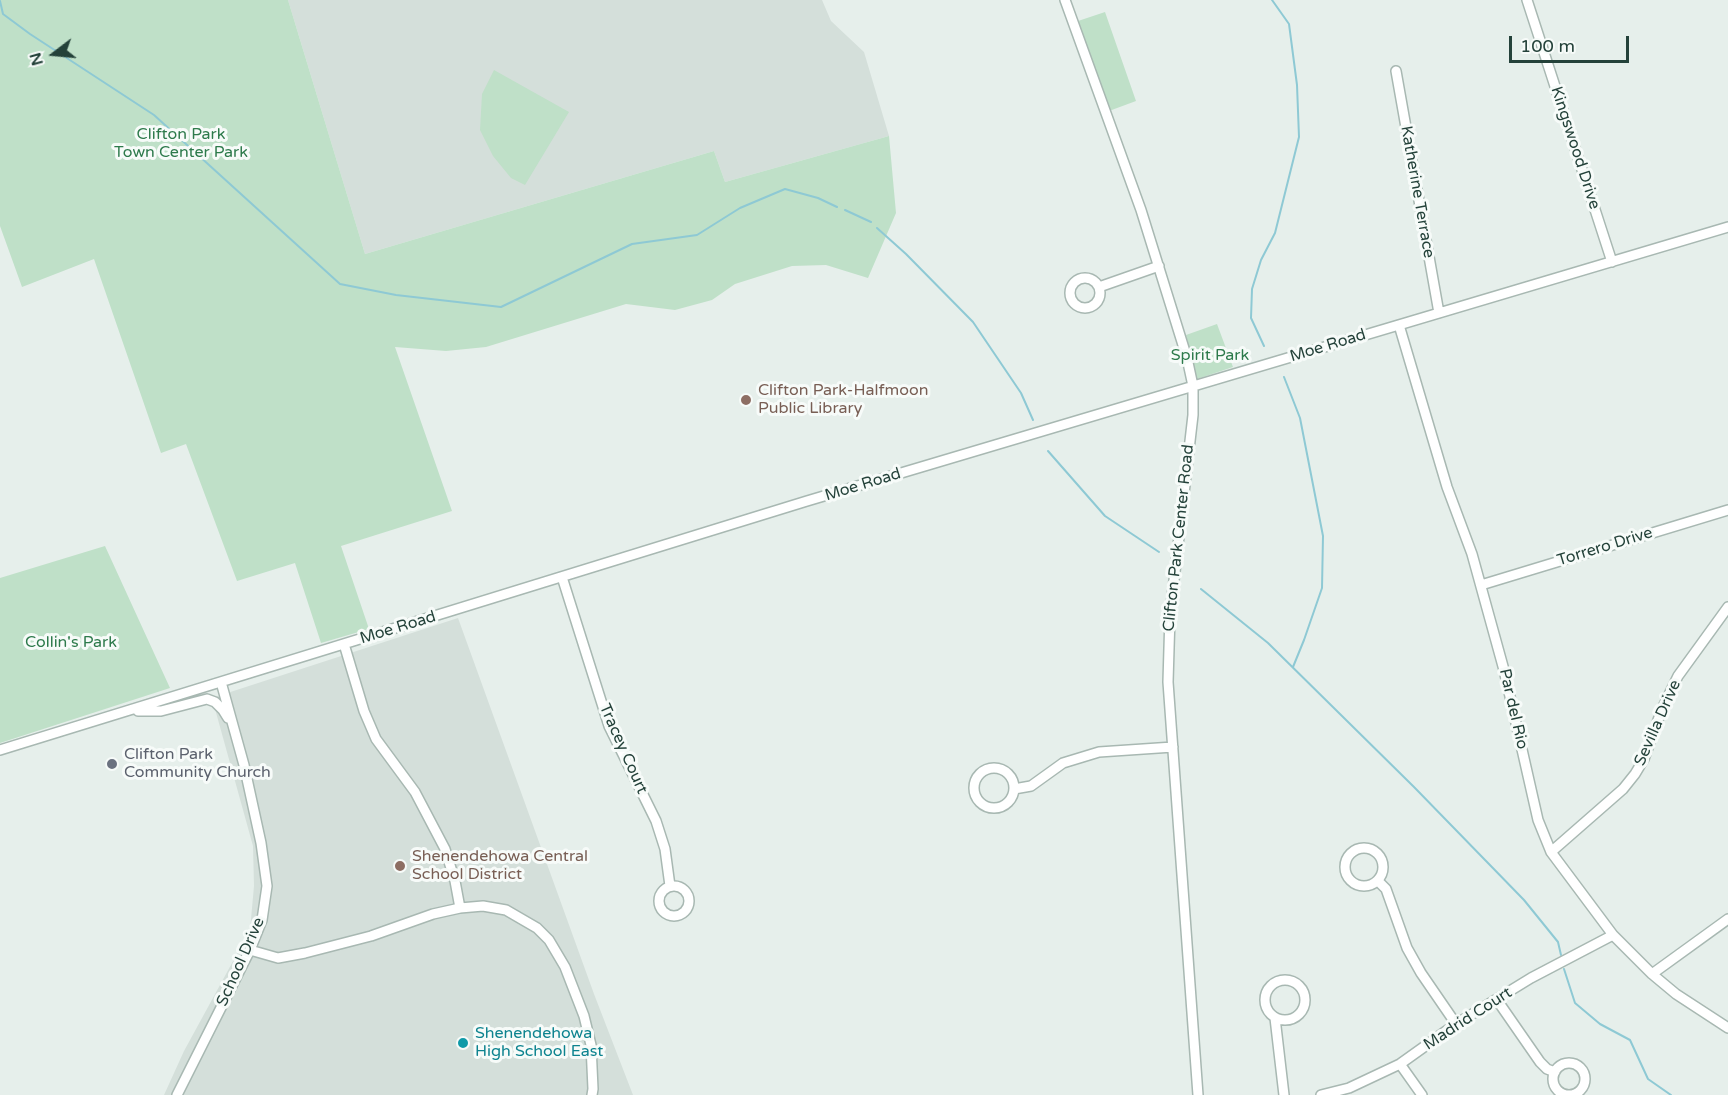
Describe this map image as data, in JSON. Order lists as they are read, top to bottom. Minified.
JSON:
{"streets":{"street":["Kingswood Drive","Katherine Terrace","Moe Road","Clifton Park Center Road","Torrero Drive","Par del Rio","Sevilla Drive","Tracey Court","School Drive","Madrid Court"]},"crossings":[["Kingswood Drive","Moe Road"],["Katherine Terrace","Moe Road"],["Moe Road","Clifton Park Center Road"],["Moe Road","Par del Rio"],["Moe Road","Tracey Court"],["Moe Road","School Drive"],["Torrero Drive","Par del Rio"],["Par del Rio","Sevilla Drive"],["Par del Rio","Madrid Court"]],"parks":["Clifton Park Town Center Park","Spirit Park","Collin's Park"],"places":["Clifton Park-Halfmoon Public Library","Clifton Park Community Church","Shenendehowa Central School District","Shenendehowa High School East"],"scale_bar":"100 m","north":"left"}
